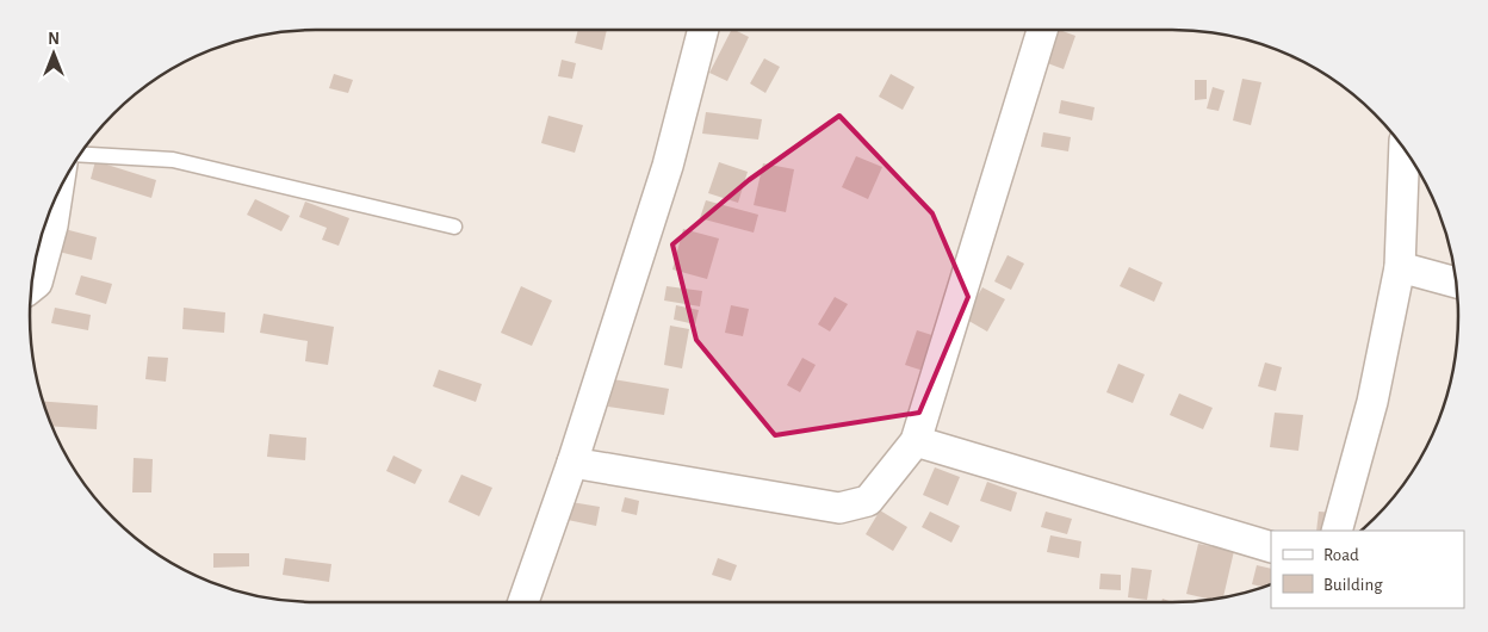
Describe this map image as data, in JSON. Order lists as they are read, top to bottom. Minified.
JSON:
{"legend":["Road","Building"],"north":"top"}
